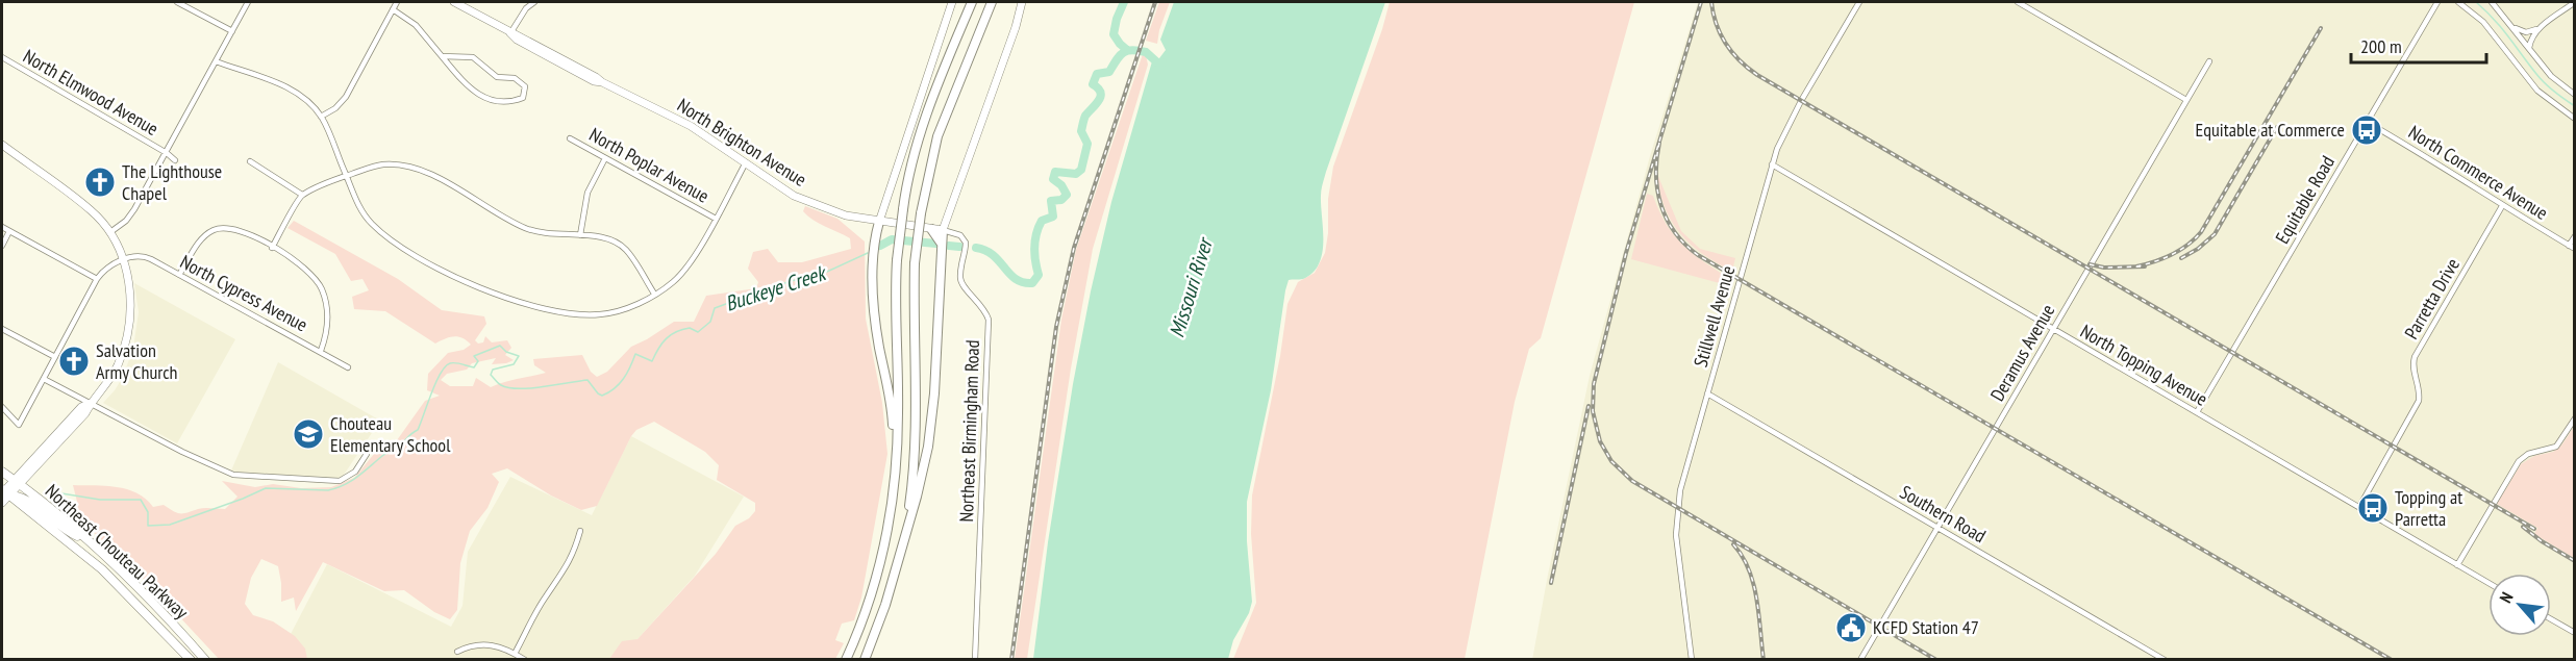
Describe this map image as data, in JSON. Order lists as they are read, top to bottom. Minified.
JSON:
{"streets":{"main road":["North Brighton Avenue","Northeast Chouteau Parkway"],"street":["North Elmwood Avenue","North Poplar Avenue","North Commerce Avenue","Equitable Road","North Cypress Avenue","Parretta Drive","Stillwell Avenue","Deramus Avenue","North Topping Avenue","Northeast Birmingham Road","Southern Road"]},"crossings":[["North Brighton Avenue","Northeast Birmingham Road"],["North Commerce Avenue","Equitable Road"],["North Commerce Avenue","Parretta Drive"],["Equitable Road","North Topping Avenue"],["Parretta Drive","North Topping Avenue"],["Stillwell Avenue","North Topping Avenue"],["Stillwell Avenue","Southern Road"],["Deramus Avenue","North Topping Avenue"],["Deramus Avenue","Southern Road"]],"water":["Buckeye Creek","Missouri River"],"places":{"bus stop":["Equitable at Commerce","Topping at Parretta"],"church":["The Lighthouse Chapel","Salvation Army Church"],"school or university":["Chouteau Elementary School"],"public building":["KCFD Station 47"]},"scale_bar":"200 m","north":"top left"}
